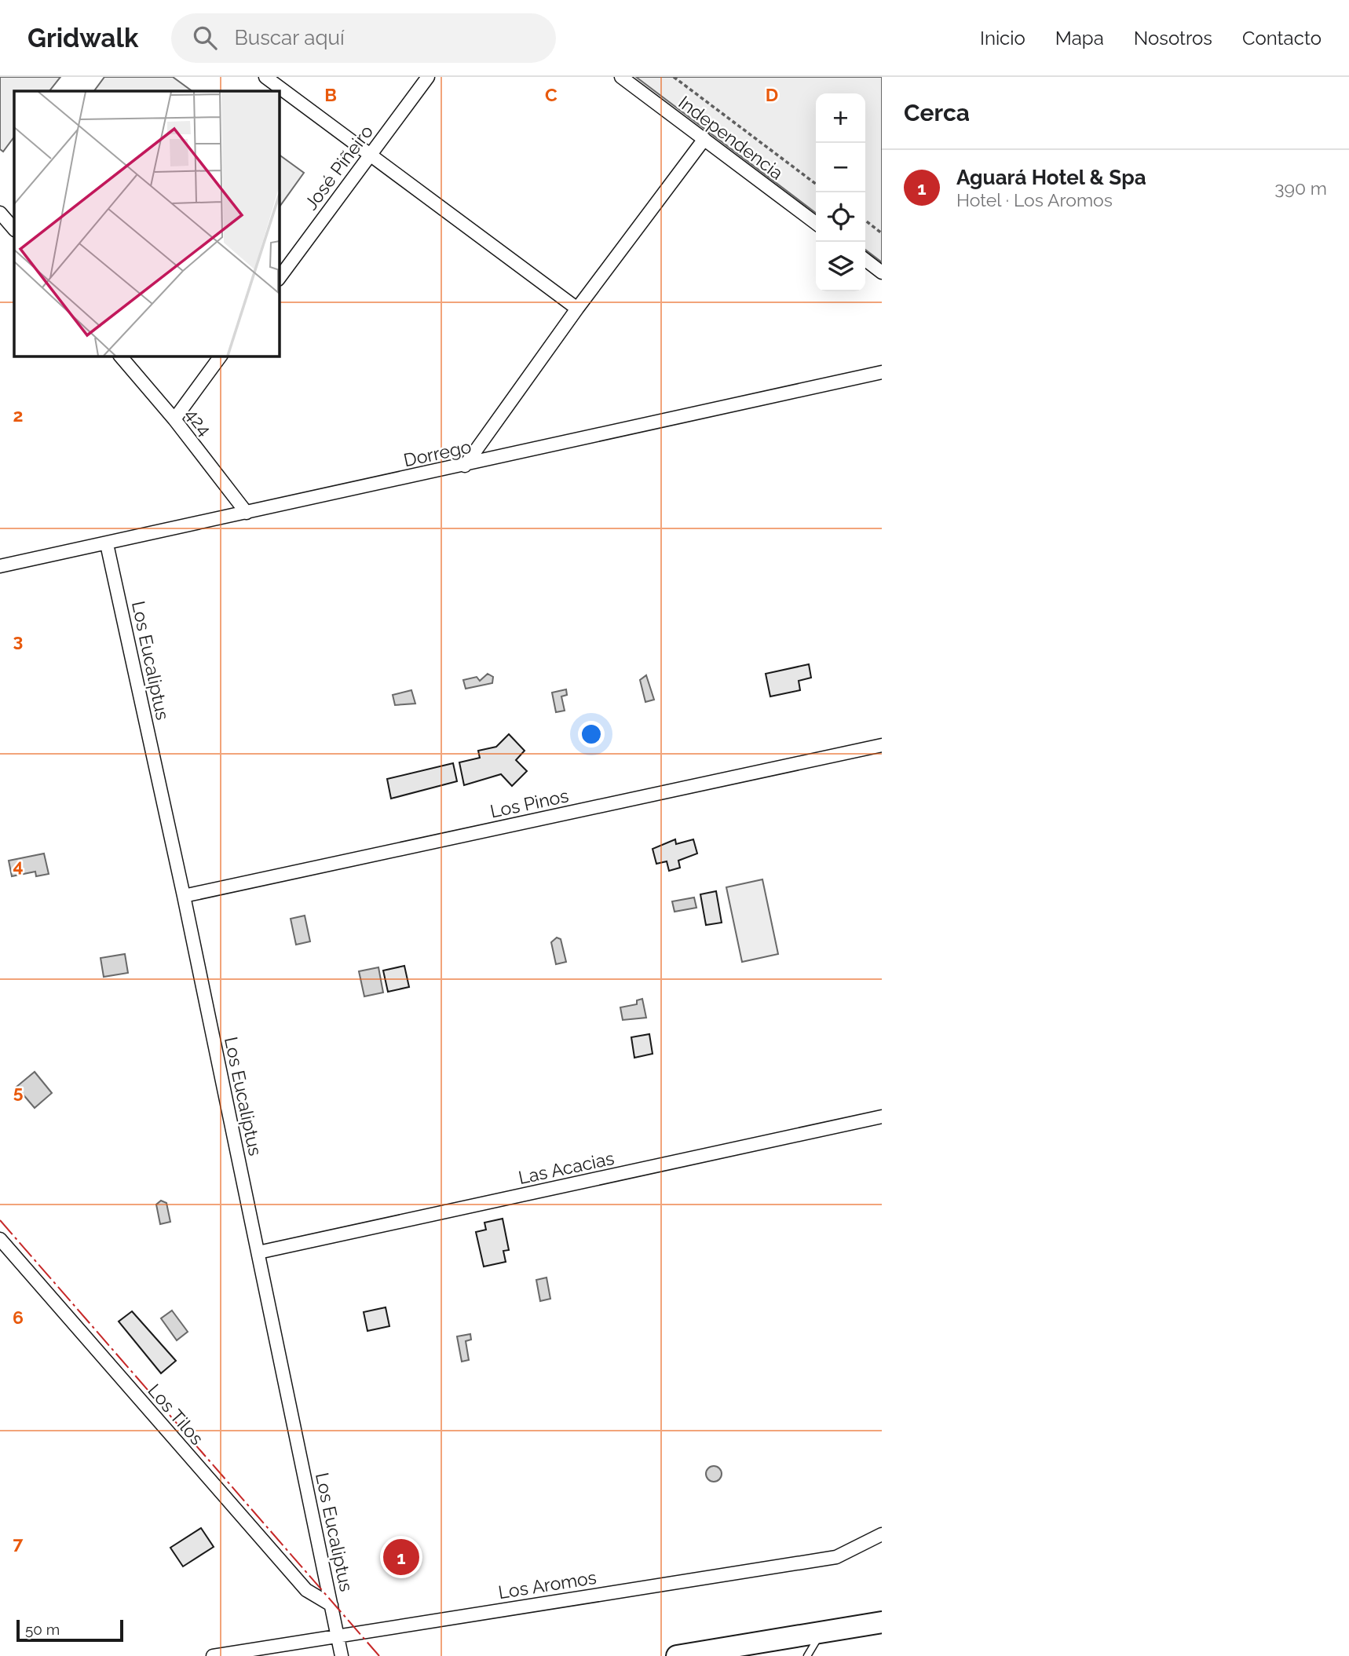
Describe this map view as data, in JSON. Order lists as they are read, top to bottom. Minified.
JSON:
{"streets":{"street":["Independencia","José Piñeiro","424","Dorrego","Los Eucaliptus","Los Pinos","Las Acacias","Los Tilos","Los Aromos"]},"crossings":[["424","Dorrego"],["Dorrego","Los Eucaliptus"],["Los Eucaliptus","Los Pinos"],["Los Eucaliptus","Las Acacias"],["Los Eucaliptus","Los Tilos"],["Los Eucaliptus","Los Aromos"]],"scale_bar":"50 m","page":{"header":"Gridwalk","search":"Buscar aquí","nav":["Inicio","Mapa","Nosotros","Contacto"],"heading":"Cerca","map_buttons":["+","−"],"list":[{"mark":"1","name":"Aguará Hotel & Spa","note":"Hotel · Los Aromos","value":"390 m"}],"pins":"1","scale":"50 m"},"grid":{"columns":["B","C","D"],"rows":["2","3","4","5","6","7"]}}
